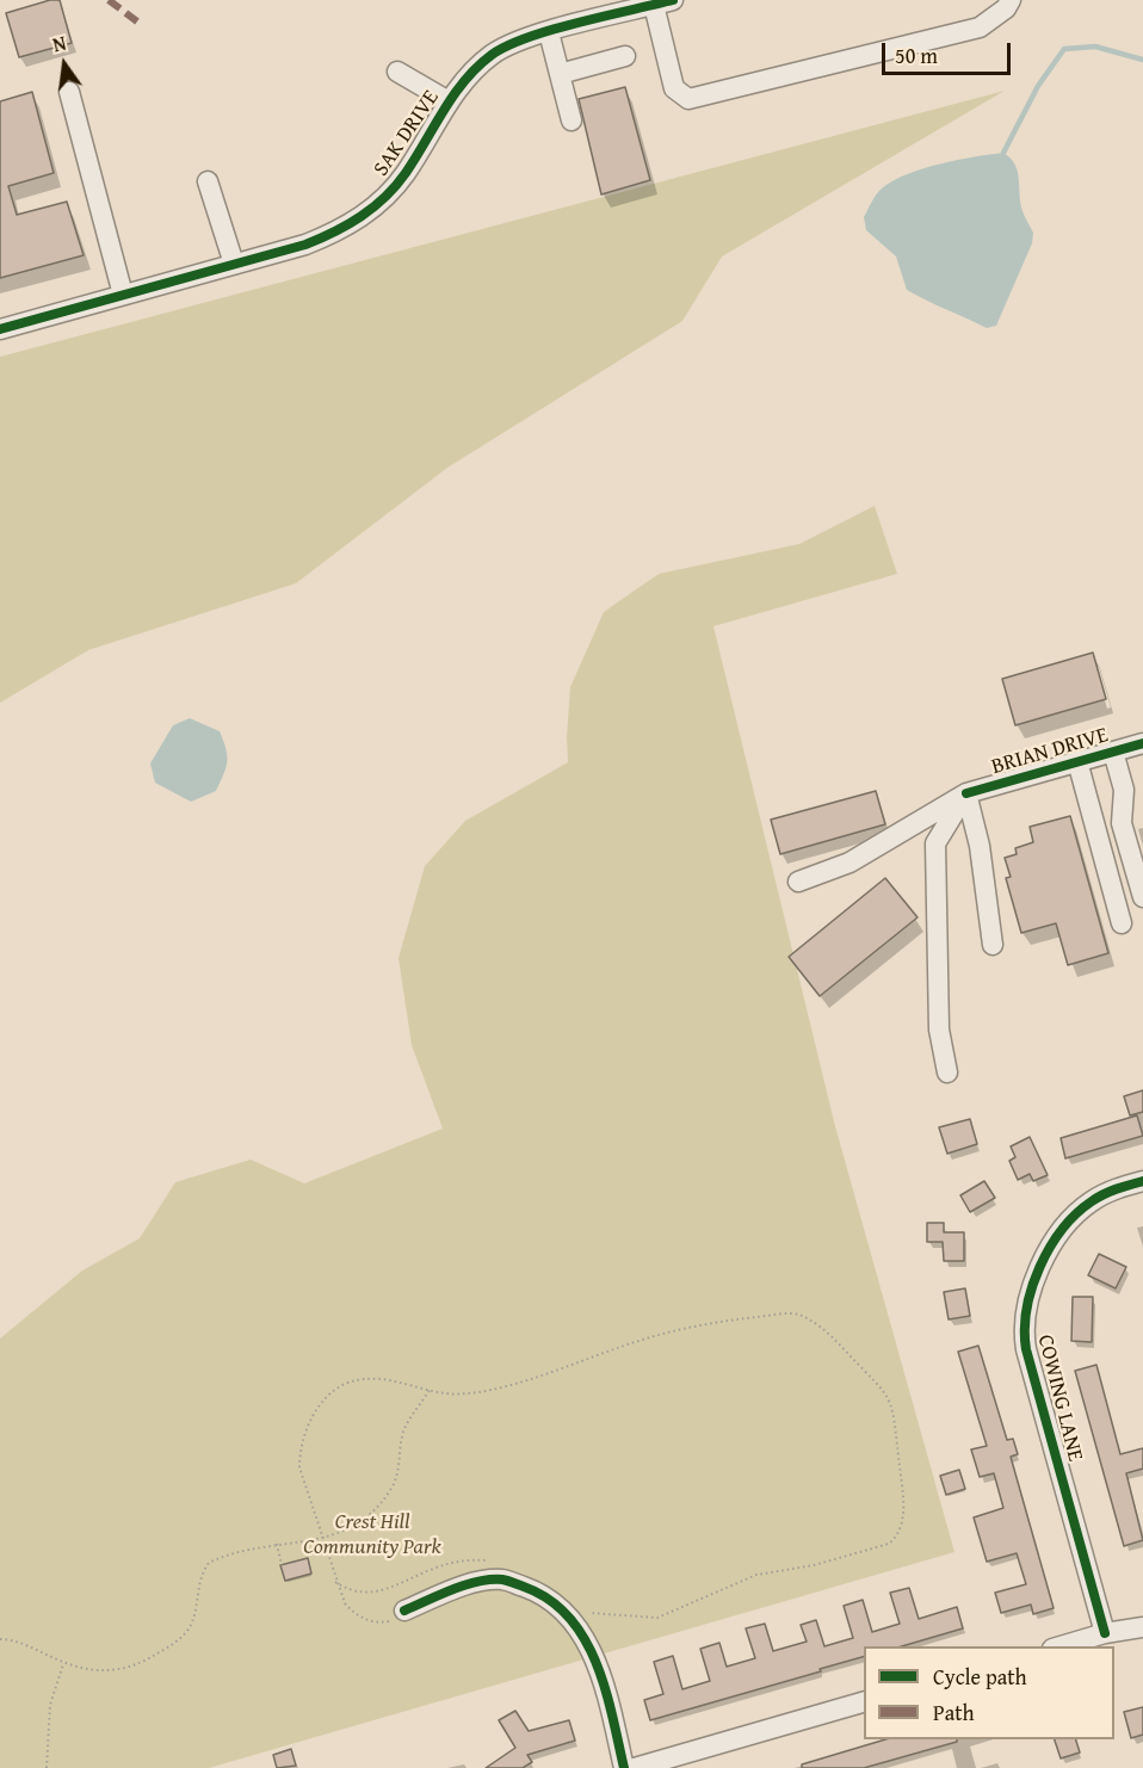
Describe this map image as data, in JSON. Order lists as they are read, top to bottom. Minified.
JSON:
{"streets":{"street":["SAK DRIVE","BRIAN DRIVE","COWING LANE"]},"parks":["Crest Hill Community Park"],"legend":["Cycle path","Path"],"scale_bar":"50 m","north":"top"}
